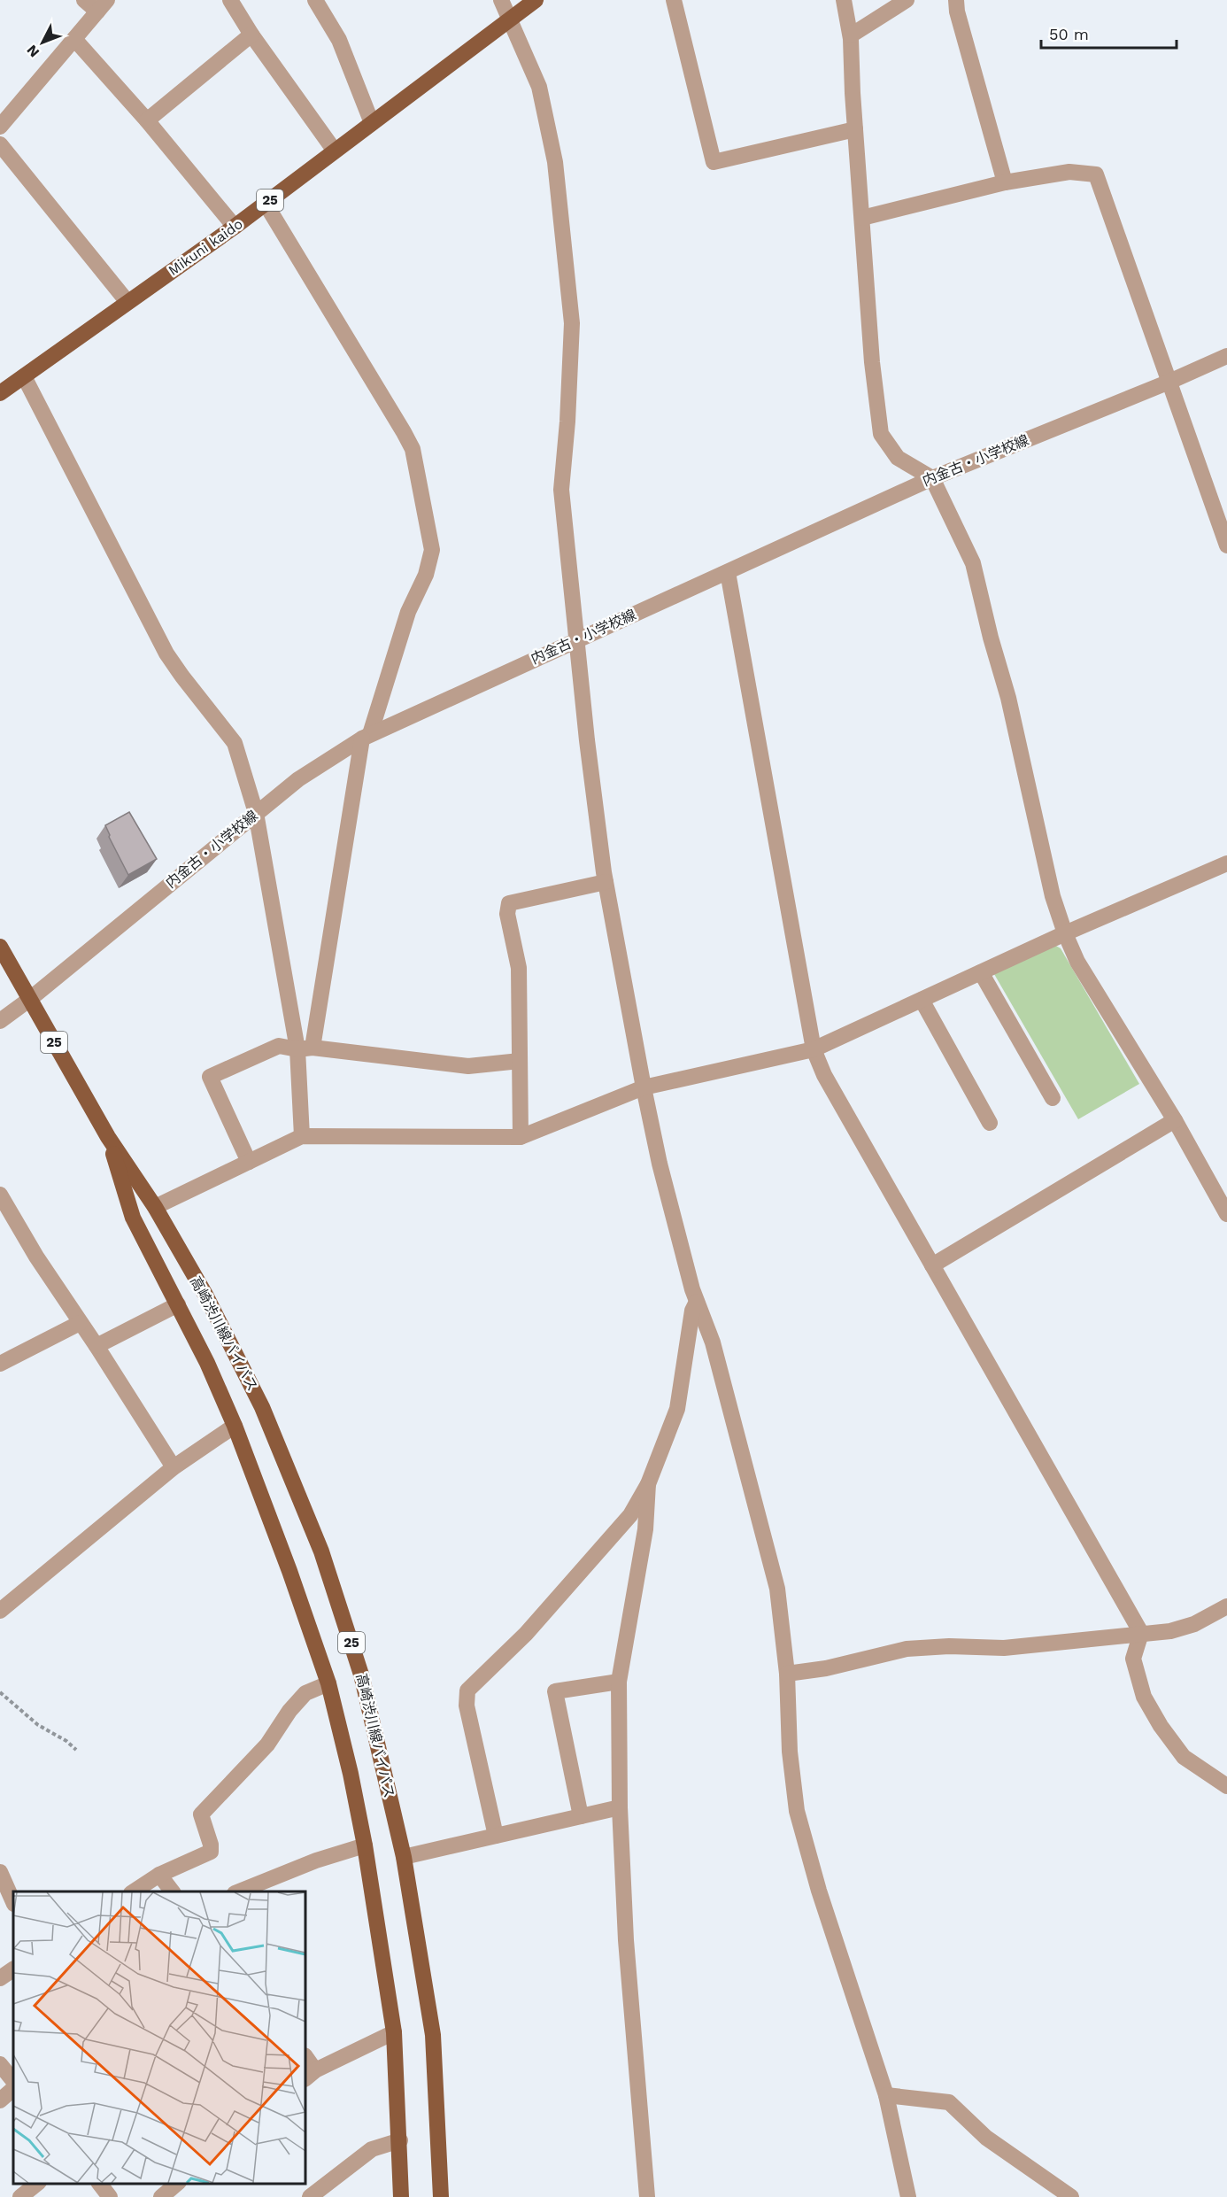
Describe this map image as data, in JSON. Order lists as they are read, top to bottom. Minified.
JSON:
{"streets":{"main road":["25","Mikuni kaido","高崎渋川線バイパス"],"street":["内金古・小学校線"]},"crossings":[["内金古・小学校線","高崎渋川線バイパス"]],"scale_bar":"50 m","north":"bottom left"}
